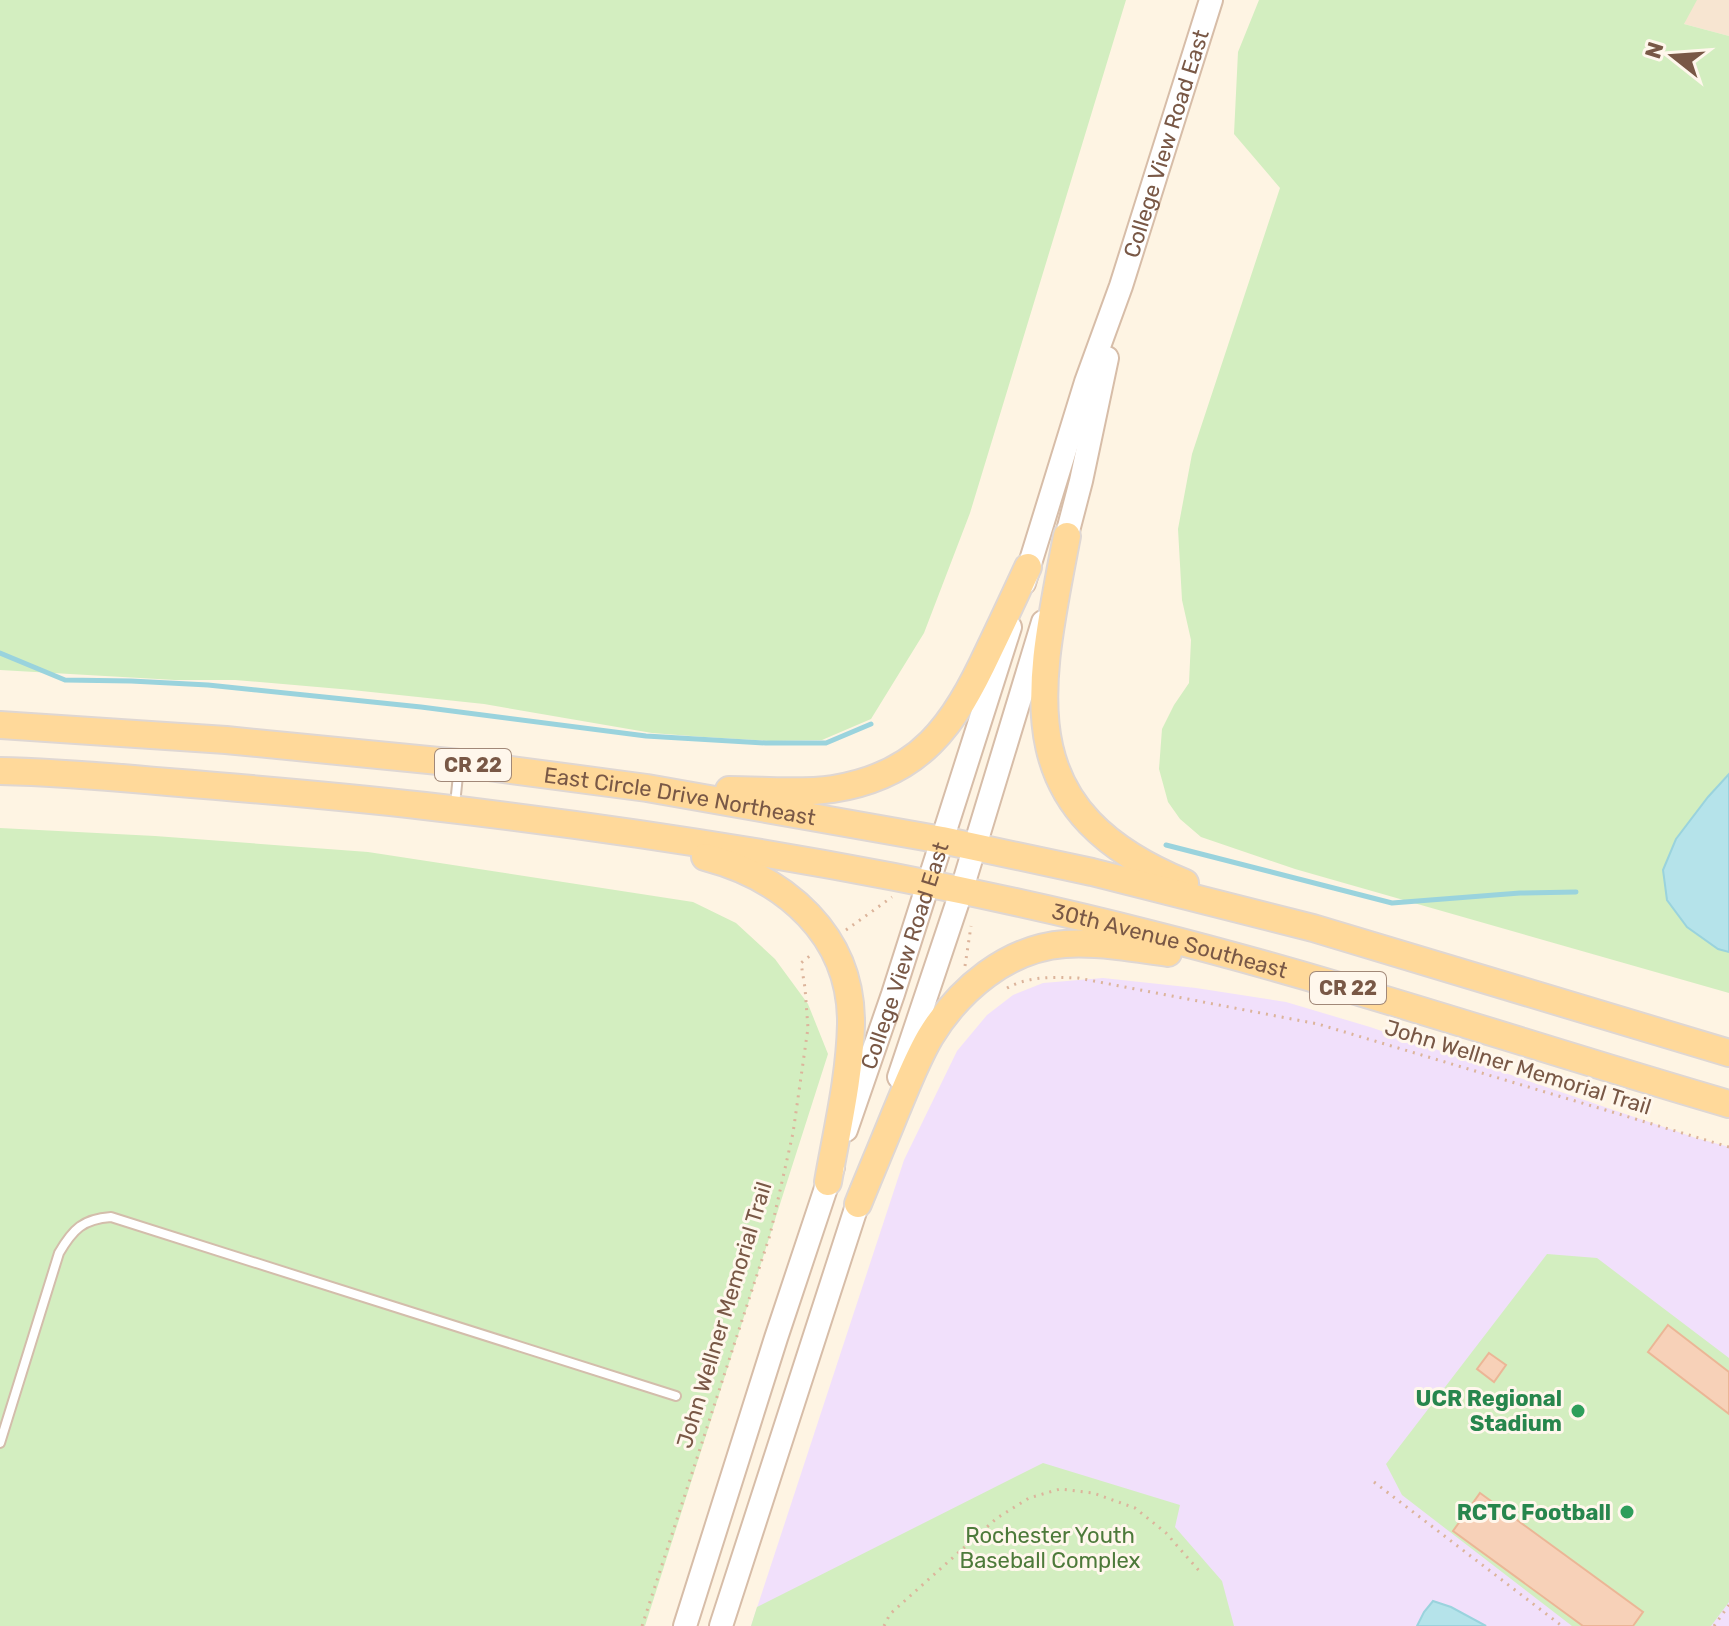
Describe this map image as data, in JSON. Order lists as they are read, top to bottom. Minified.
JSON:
{"streets":{"main road":["College View Road East","CR 22","East Circle Drive Northeast","30th Avenue Southeast"],"path":["John Wellner Memorial Trail"]},"crossings":[["College View Road East","CR 22"],["College View Road East","East Circle Drive Northeast"],["College View Road East","30th Avenue Southeast"],["College View Road East","John Wellner Memorial Trail"],["CR 22","East Circle Drive Northeast"],["East Circle Drive Northeast","30th Avenue Southeast"],["East Circle Drive Northeast","John Wellner Memorial Trail"],["30th Avenue Southeast","John Wellner Memorial Trail"]],"parks":["Rochester Youth Baseball Complex"],"places":["UCR Regional Stadium","RCTC Football"],"north":"left"}
